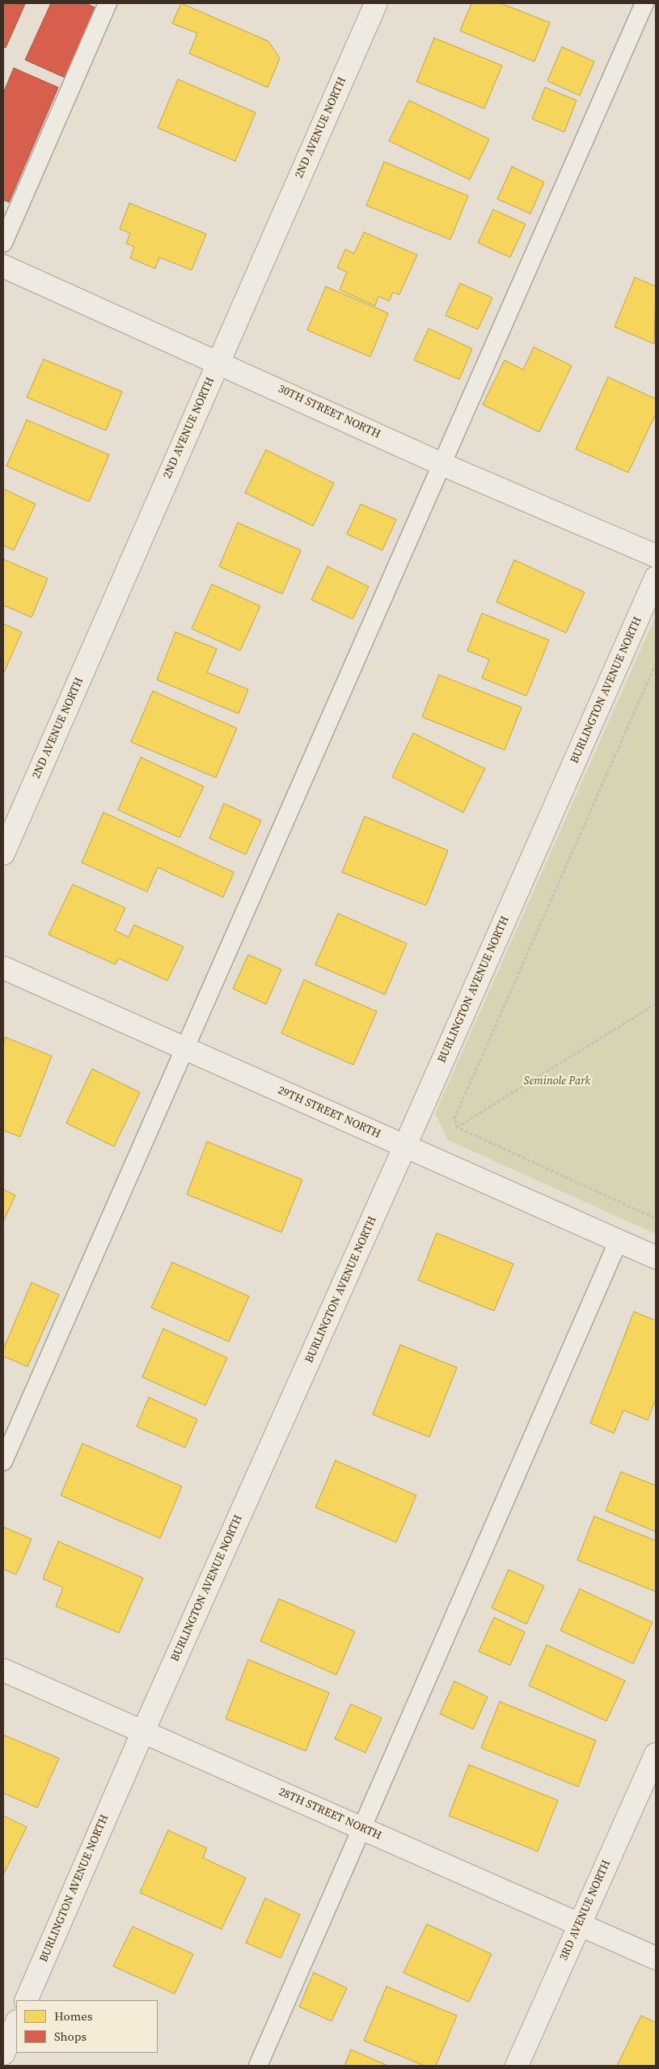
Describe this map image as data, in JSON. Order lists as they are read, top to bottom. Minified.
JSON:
{"streets":{"street":["2ND AVENUE NORTH","30TH STREET NORTH","BURLINGTON AVENUE NORTH","29TH STREET NORTH","28TH STREET NORTH","3RD AVENUE NORTH"]},"crossings":[["2ND AVENUE NORTH","30TH STREET NORTH"],["BURLINGTON AVENUE NORTH","29TH STREET NORTH"],["BURLINGTON AVENUE NORTH","28TH STREET NORTH"],["28TH STREET NORTH","3RD AVENUE NORTH"]],"parks":["Seminole Park"],"legend":["Homes","Shops"]}
